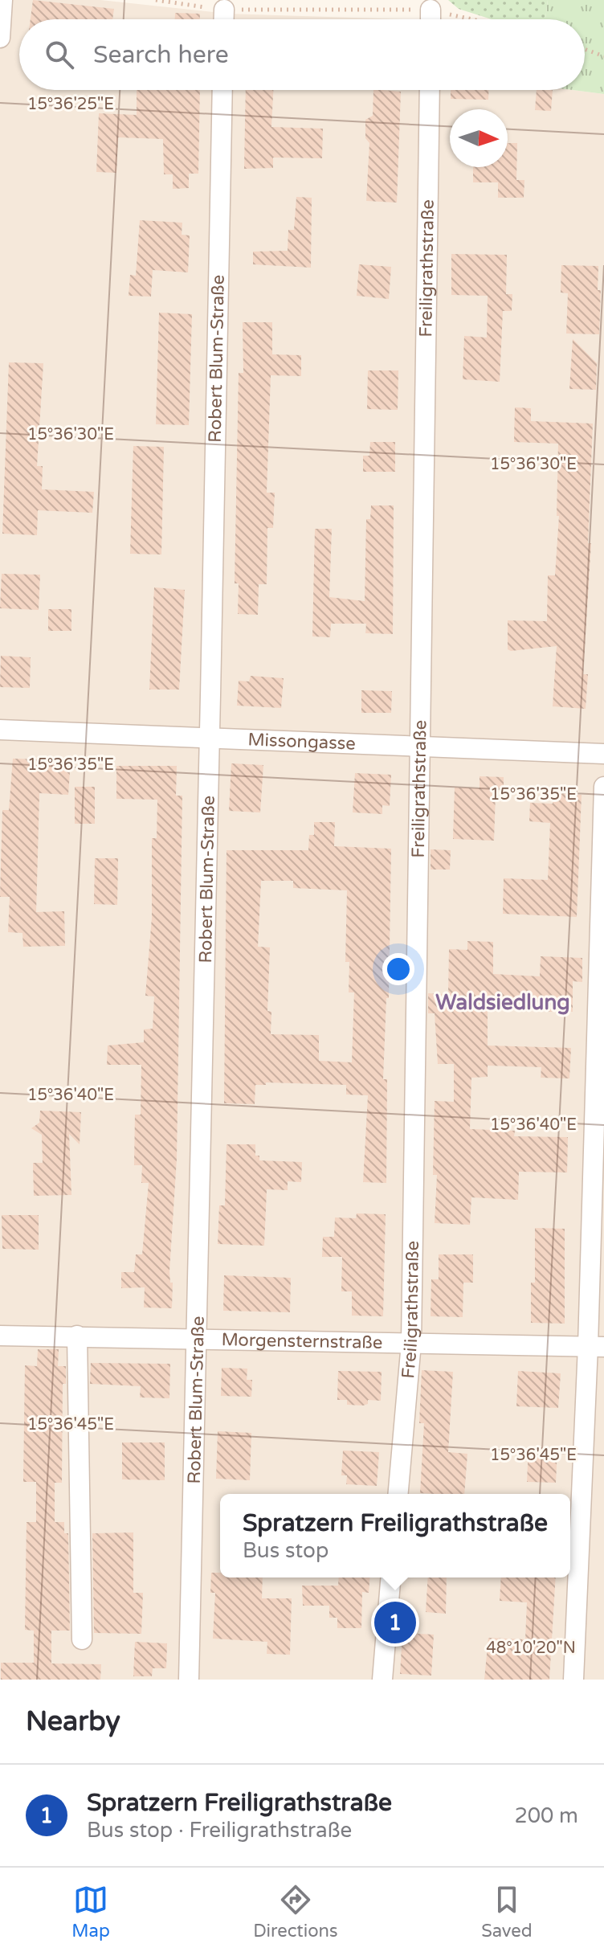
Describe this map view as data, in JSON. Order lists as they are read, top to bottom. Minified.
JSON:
{"streets":{"street":["Freiligrathstraße","Robert Blum-Straße","Missongasse","Morgensternstraße"]},"crossings":[["Freiligrathstraße","Missongasse"],["Freiligrathstraße","Morgensternstraße"],["Robert Blum-Straße","Missongasse"],["Robert Blum-Straße","Morgensternstraße"]],"districts":["Waldsiedlung"],"north":"right","page":{"search":"Search here","popup":["Spratzern Freiligrathstraße","Bus stop"],"pins":"1","heading":"Nearby","list":[{"mark":"1","name":"Spratzern Freiligrathstraße","note":"Bus stop · Freiligrathstraße","value":"200 m"}],"nav":["Map","Directions","Saved"]},"coordinates":["15°36'25\"E","15°36'30\"E","15°36'35\"E","15°36'40\"E","15°36'45\"E","48°10'20\"N"]}
